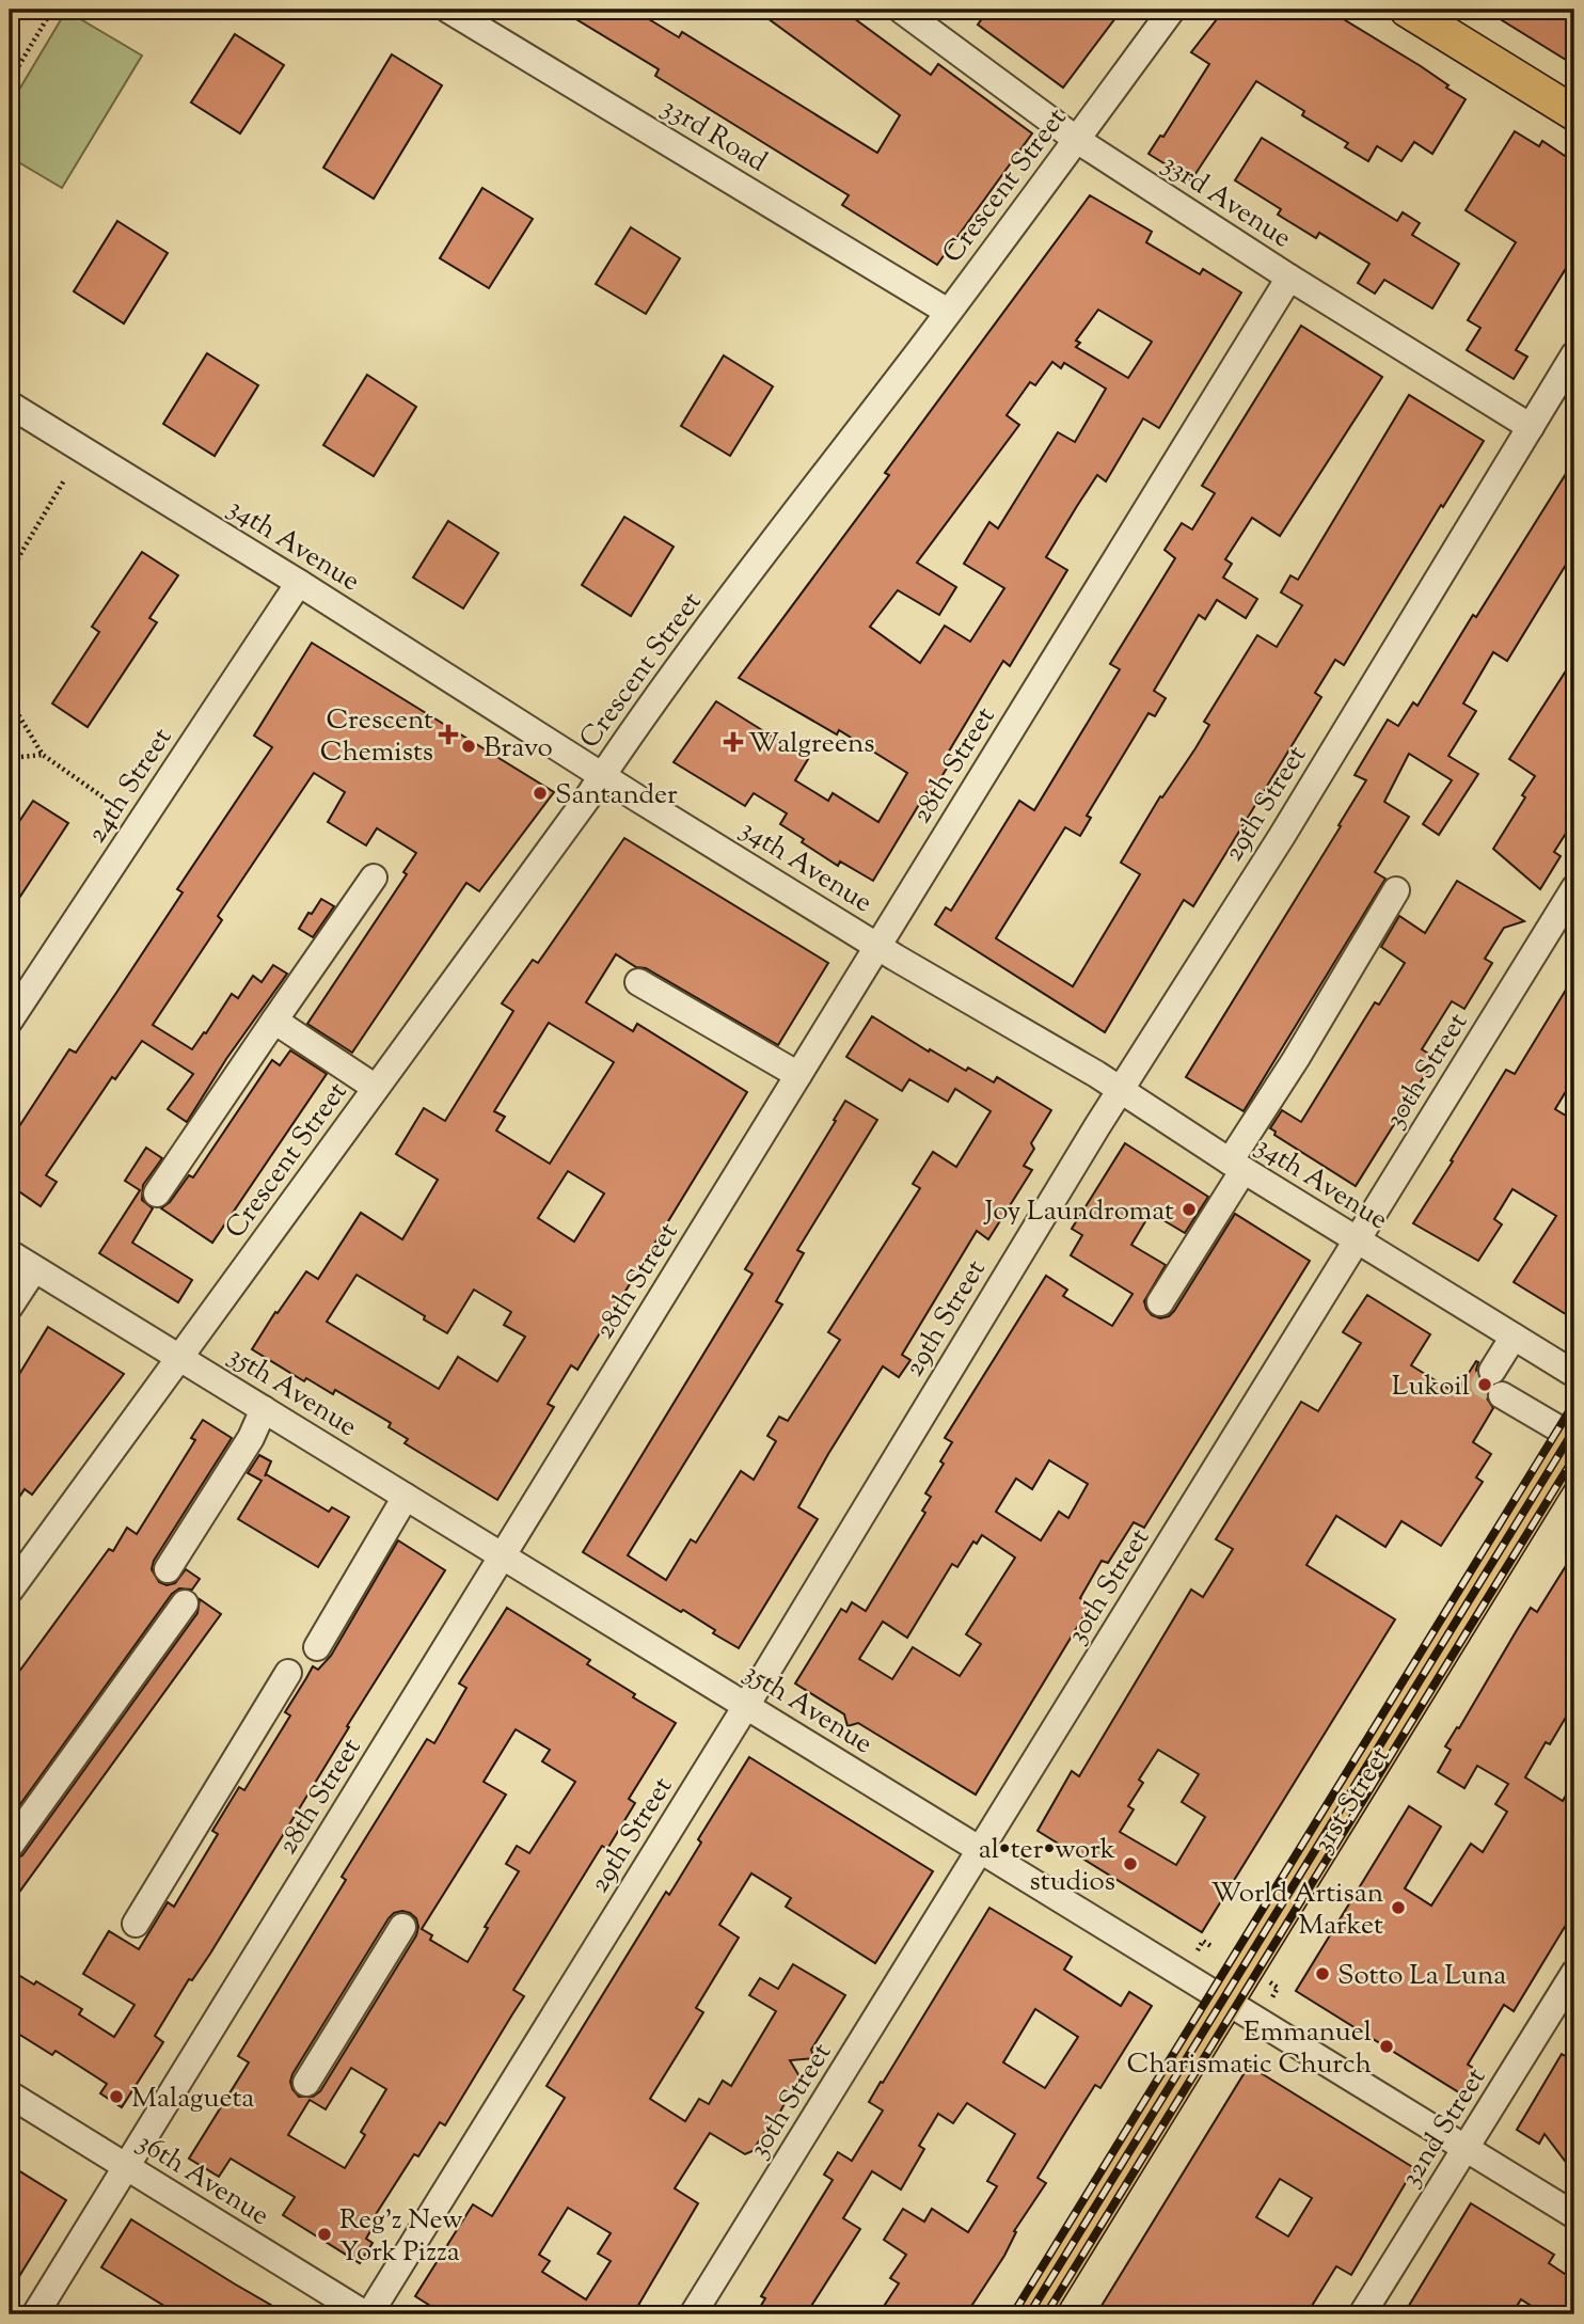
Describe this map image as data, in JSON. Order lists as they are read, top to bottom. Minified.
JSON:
{"streets":{"main road":["31st Street"],"street":["33rd Road","Crescent Street","33rd Avenue","34th Avenue","28th Street","24th Street","29th Street","30th Street","35th Avenue","32nd Street","36th Avenue"]},"crossings":[["33rd Road","Crescent Street"],["Crescent Street","33rd Avenue"],["Crescent Street","34th Avenue"],["Crescent Street","35th Avenue"],["33rd Avenue","28th Street"],["33rd Avenue","29th Street"],["34th Avenue","28th Street"],["34th Avenue","24th Street"],["34th Avenue","29th Street"],["34th Avenue","30th Street"],["28th Street","35th Avenue"],["28th Street","36th Avenue"],["29th Street","35th Avenue"],["29th Street","36th Avenue"],["30th Street","35th Avenue"],["35th Avenue","31st Street"],["35th Avenue","32nd Street"]],"places":{"health":["Crescent Chemists","Walgreens"],"other":["Bravo","Santander","Joy Laundromat","Lukoil","al•ter•work studios","World Artisan Market","Sotto La Luna","Emmanuel Charismatic Church","Malagueta","Reg'z New York Pizza"]}}
